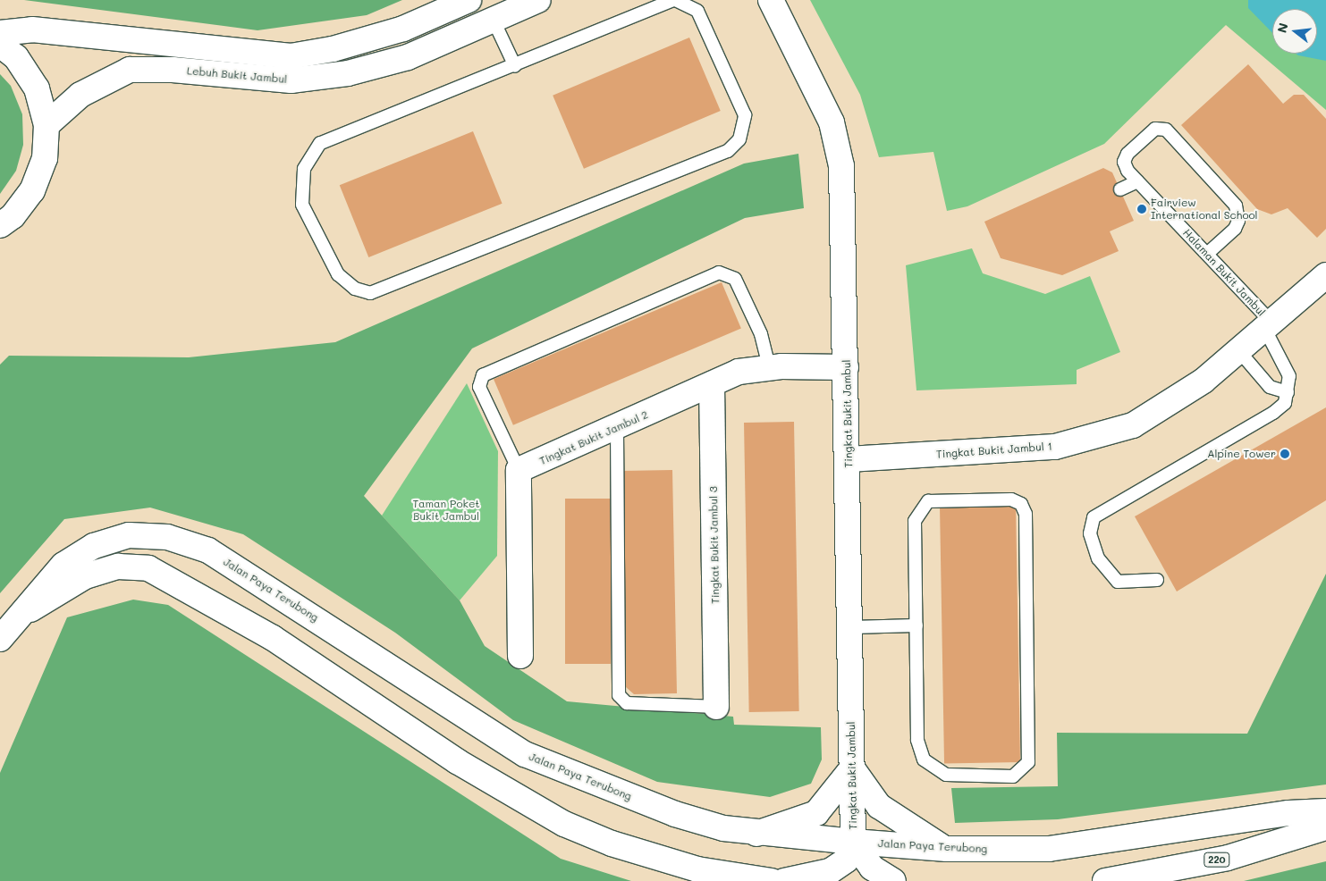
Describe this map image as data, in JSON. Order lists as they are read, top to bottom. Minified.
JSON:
{"streets":{"main road":["Lebuh Bukit Jambul","Tingkat Bukit Jambul","Tingkat Bukit Jambul 2","Tingkat Bukit Jambul 1","Tingkat Bukit Jambul 3","Jalan Paya Terubong","220"],"lane":["Halaman Bukit Jambul"]},"crossings":[["Halaman Bukit Jambul","Tingkat Bukit Jambul 1"],["Tingkat Bukit Jambul","Tingkat Bukit Jambul 2"],["Tingkat Bukit Jambul","Tingkat Bukit Jambul 1"],["Tingkat Bukit Jambul","Jalan Paya Terubong"],["Tingkat Bukit Jambul 2","Tingkat Bukit Jambul 3"]],"parks":["Taman Poket Bukit Jambul"],"places":["Fairview International School","Alpine Tower"],"north":"left"}
